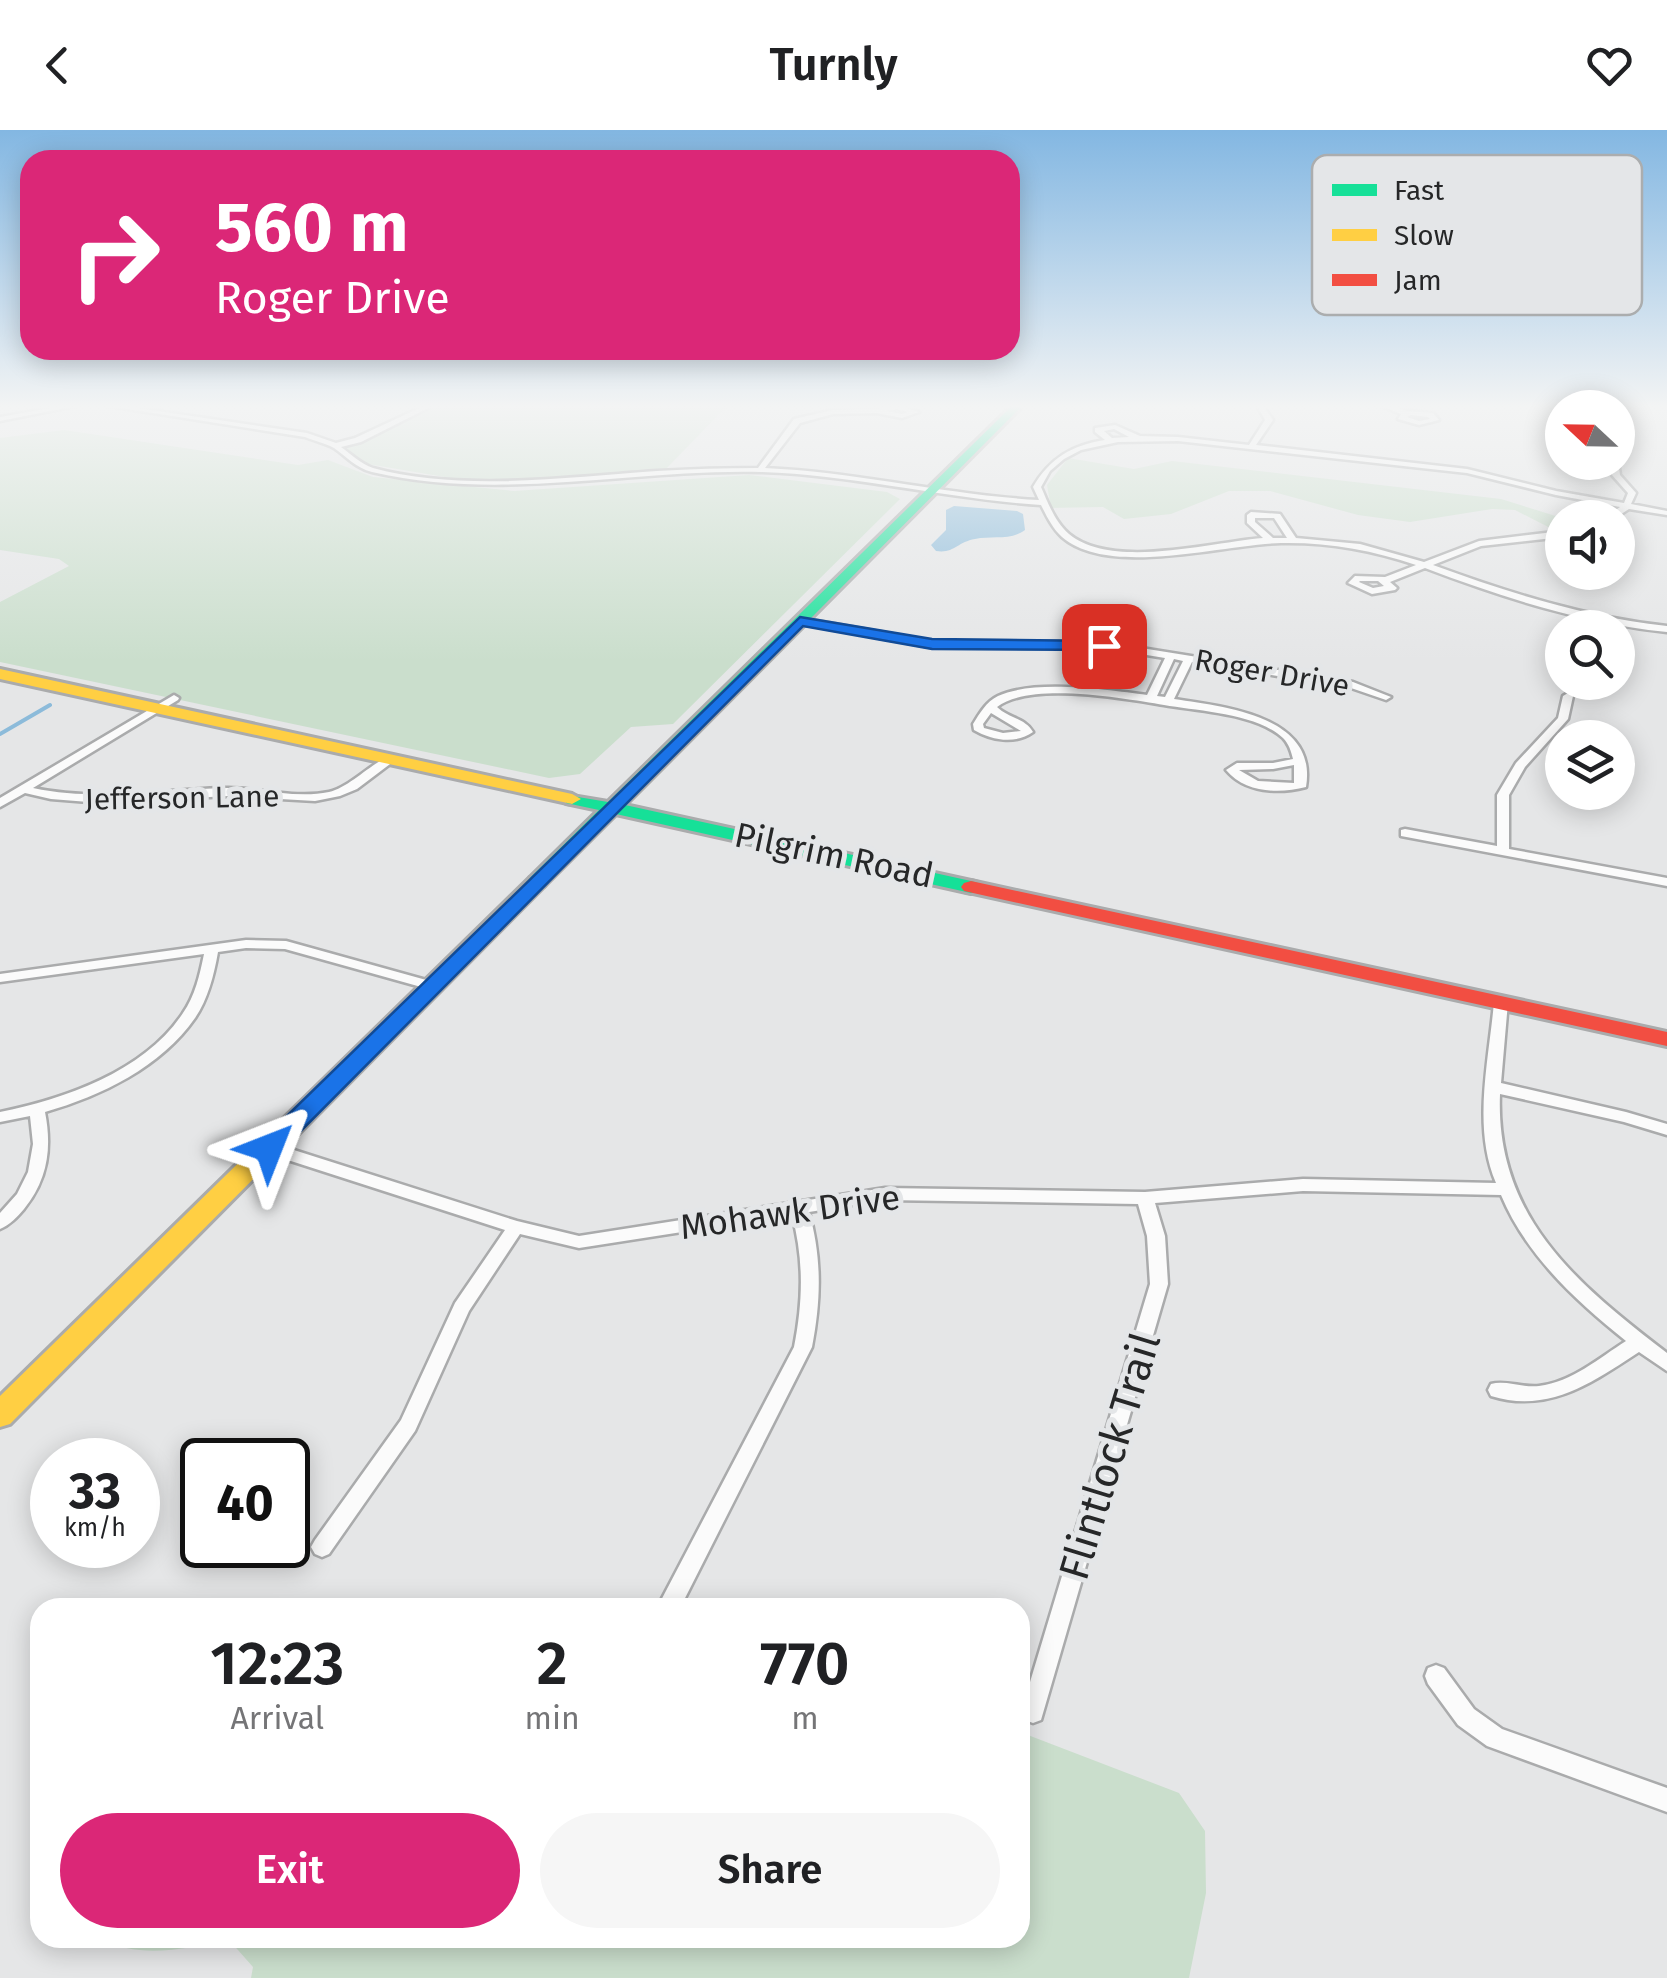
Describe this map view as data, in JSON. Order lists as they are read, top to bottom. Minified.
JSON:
{"streets":{"street":["Roger Drive","Jefferson Lane","Pilgrim Road","Mohawk Drive","Flintlock Trail"]},"crossings":[["Jefferson Lane","Pilgrim Road"],["Mohawk Drive","Flintlock Trail"]],"legend":["Fast","Slow","Jam"],"north":"left","page":{"header":"Turnly","turn":["560 m","Roger Drive"],"speed":"33 km/h","limit":"40","eta":["12:23","Arrival","2","min","770","m"],"buttons":["Exit","Share"]}}
